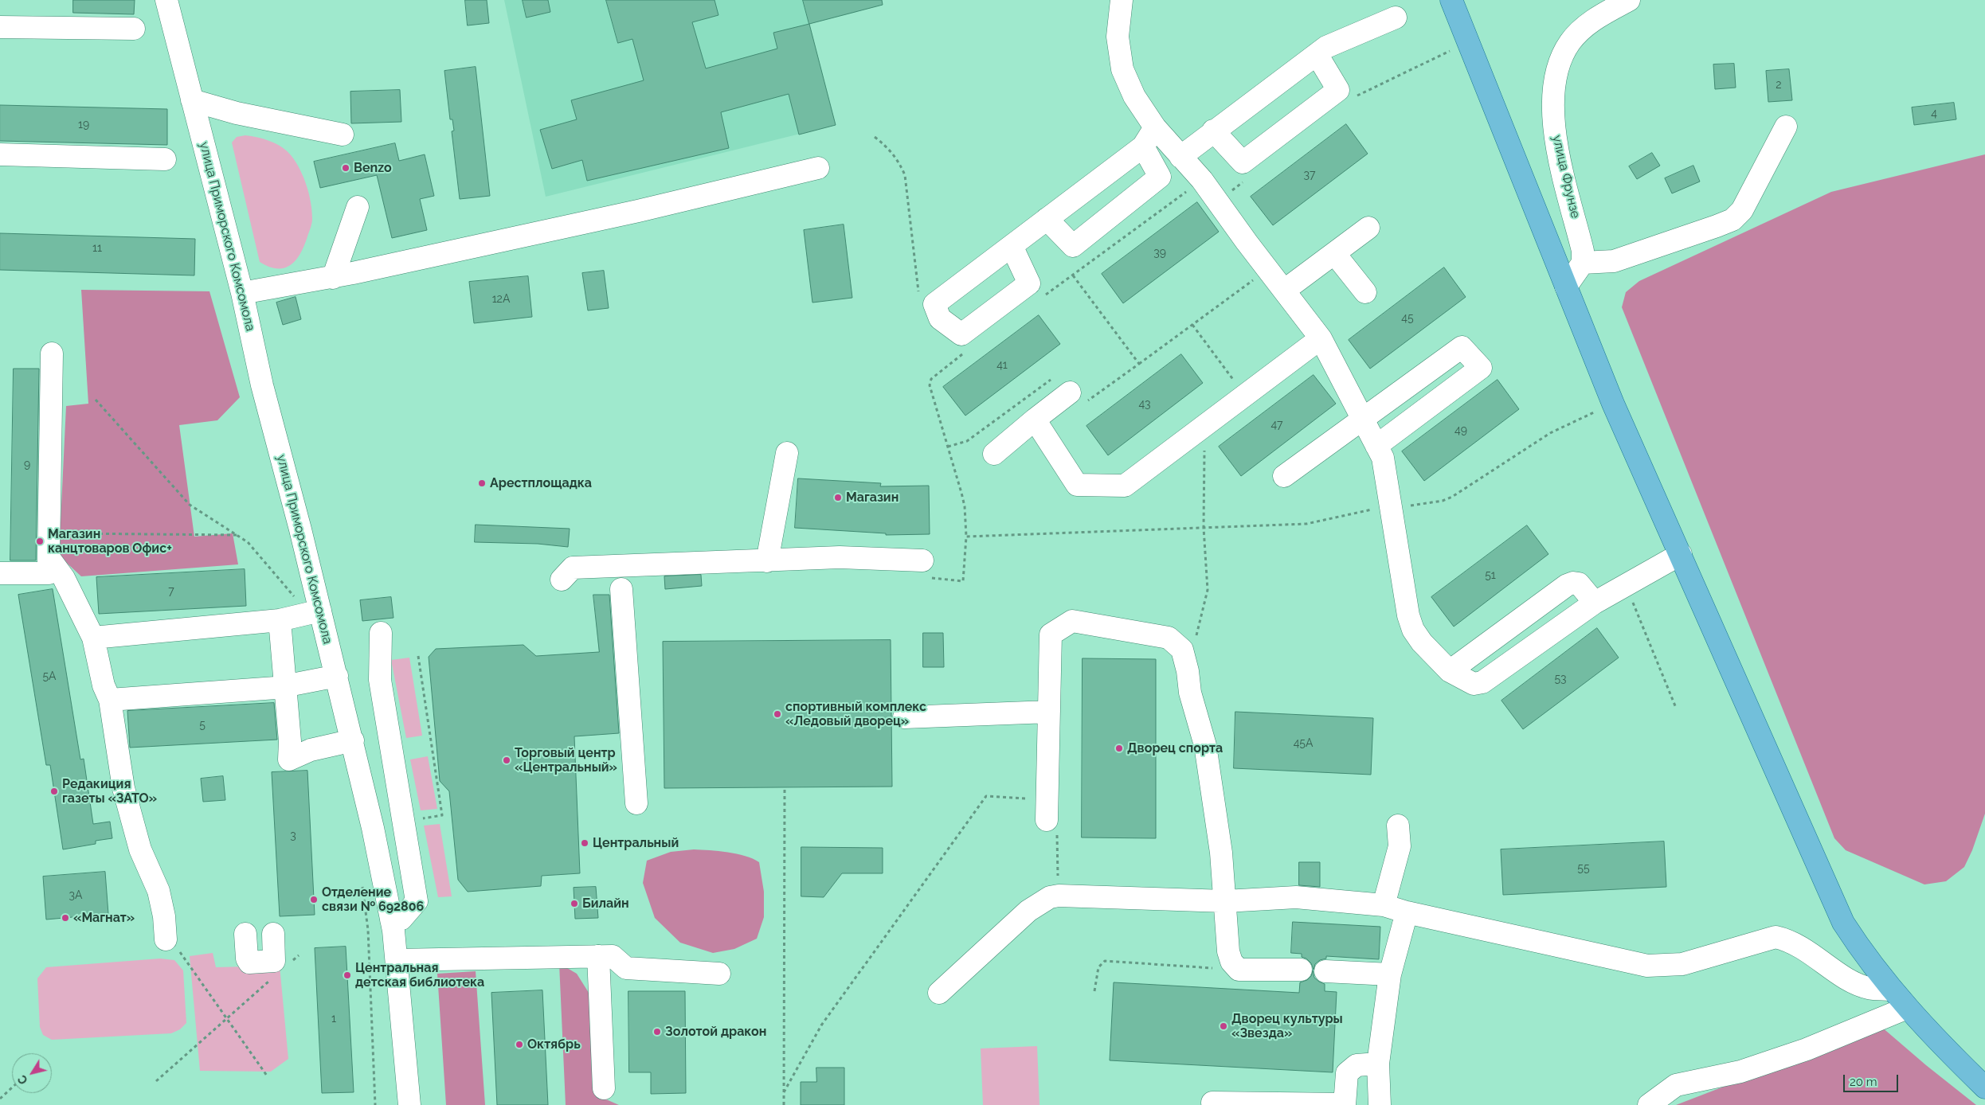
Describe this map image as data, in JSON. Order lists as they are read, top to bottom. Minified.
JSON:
{"streets":{"street":["улица Фрунзе","улица Приморского Комсомола"]},"places":["Benzo","Арестплощадка","Магазин","Магазин канцтоваров Офис+","спортивный комплекс «Ледовый дворец»","Дворец спорта","Торговый центр «Центральный»","Редакиция газеты «ЗАТО»","Центральный","Отделение связи № 692806","Билайн","«Магнат»","Центральная детская библиотека","Дворец культуры «Звезда»","Золотой дракон","Октябрь"],"house_numbers":["2","4","19","37","11","39","12А","45","41","43","47","49","9","51","7","5А","53","5","45А","3","55","3А","1"],"scale_bar":"20 m","north":"bottom left"}
